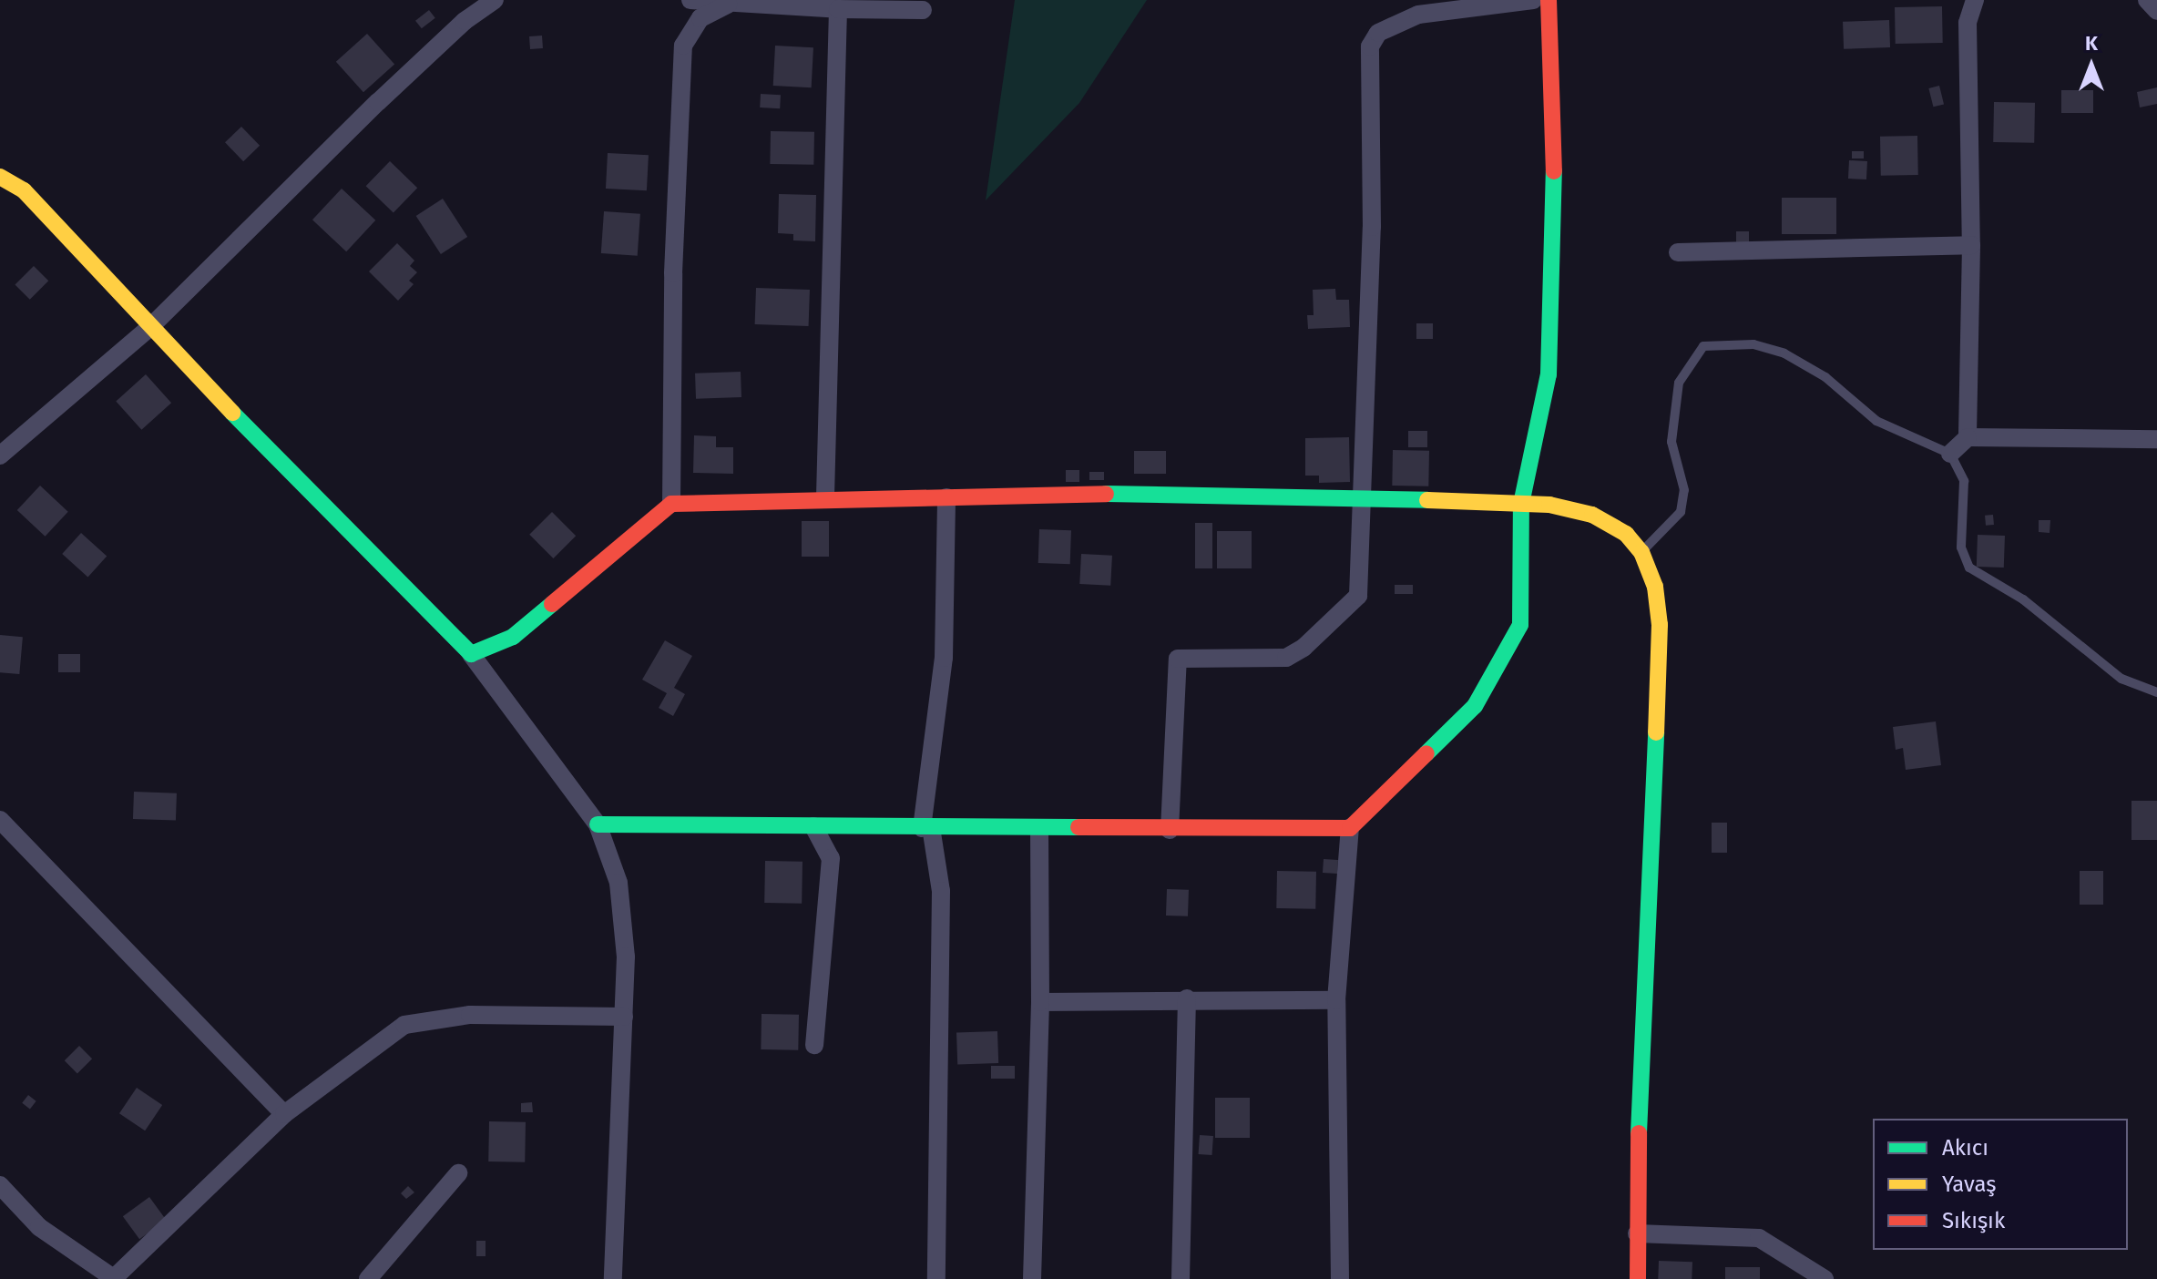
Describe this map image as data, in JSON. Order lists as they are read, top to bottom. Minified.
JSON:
{"legend":["Akıcı","Yavaş","Sıkışık"],"north":"top"}
